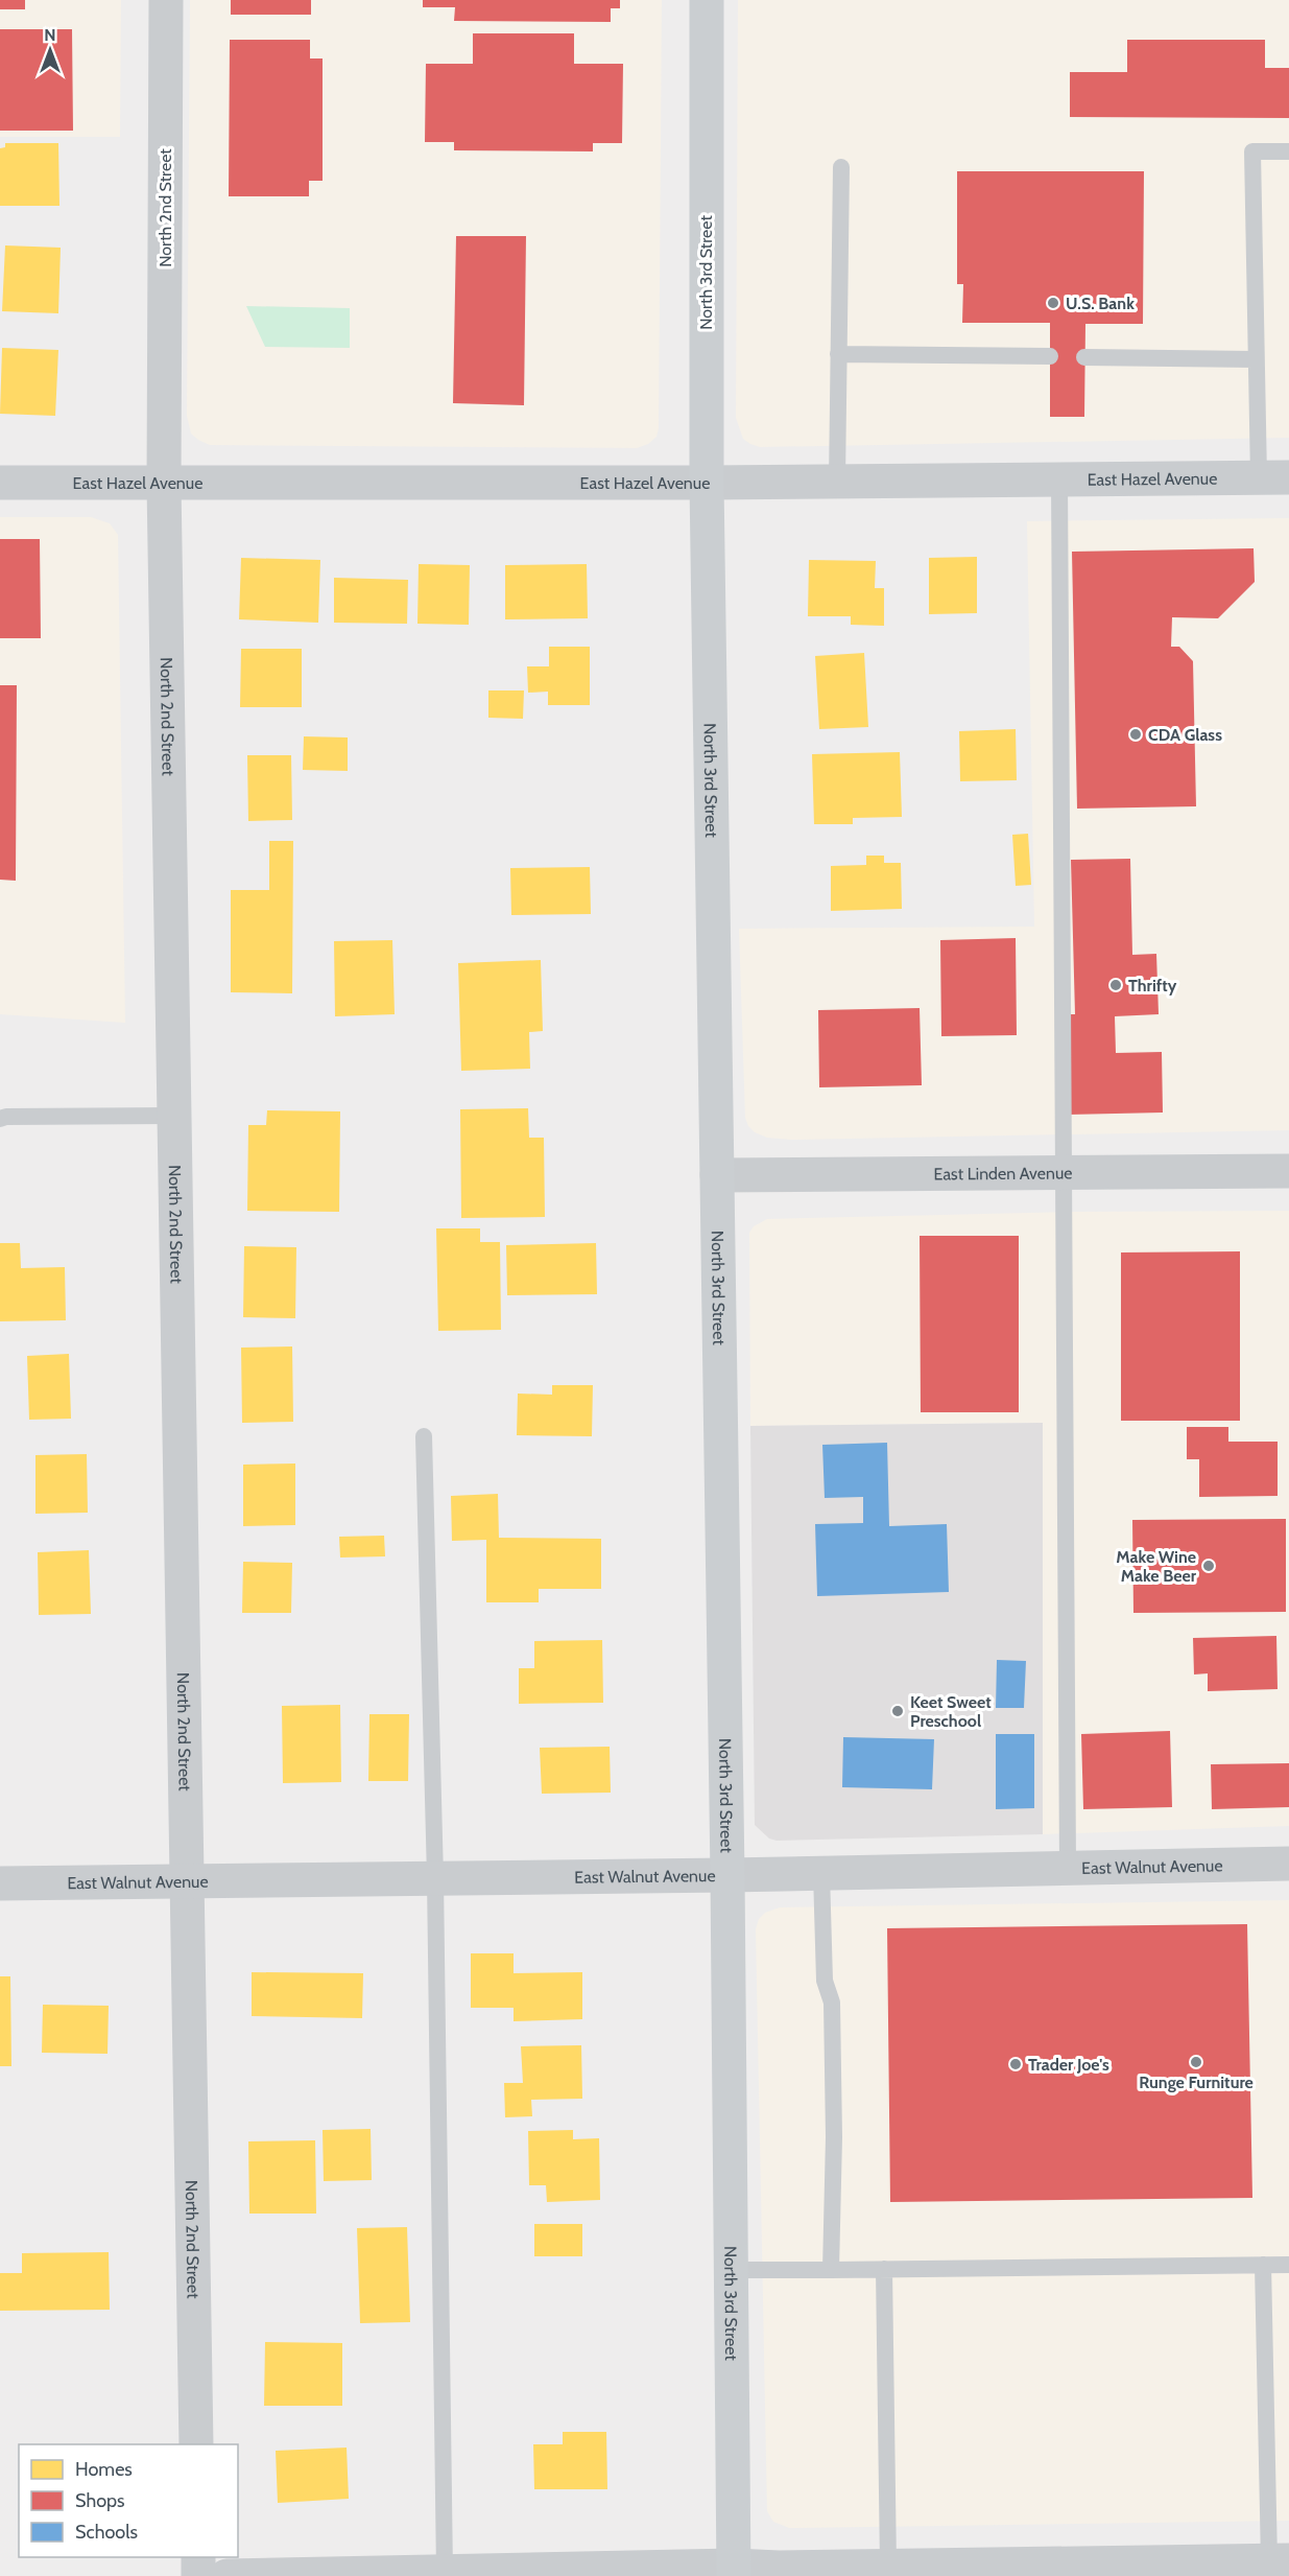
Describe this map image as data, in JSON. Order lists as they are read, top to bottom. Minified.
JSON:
{"streets":{"main road":["North 3rd Street"],"street":["North 2nd Street","East Hazel Avenue","East Linden Avenue","East Walnut Avenue"]},"crossings":[["North 2nd Street","East Hazel Avenue"],["North 2nd Street","East Walnut Avenue"],["North 3rd Street","East Hazel Avenue"],["North 3rd Street","East Linden Avenue"],["North 3rd Street","East Walnut Avenue"]],"places":["U.S. Bank","CDA Glass","Thrifty","Make Wine Make Beer","Keet Sweet Preschool","Runge Furniture","Trader Joe's"],"legend":["Homes","Shops","Schools"],"north":"top"}
